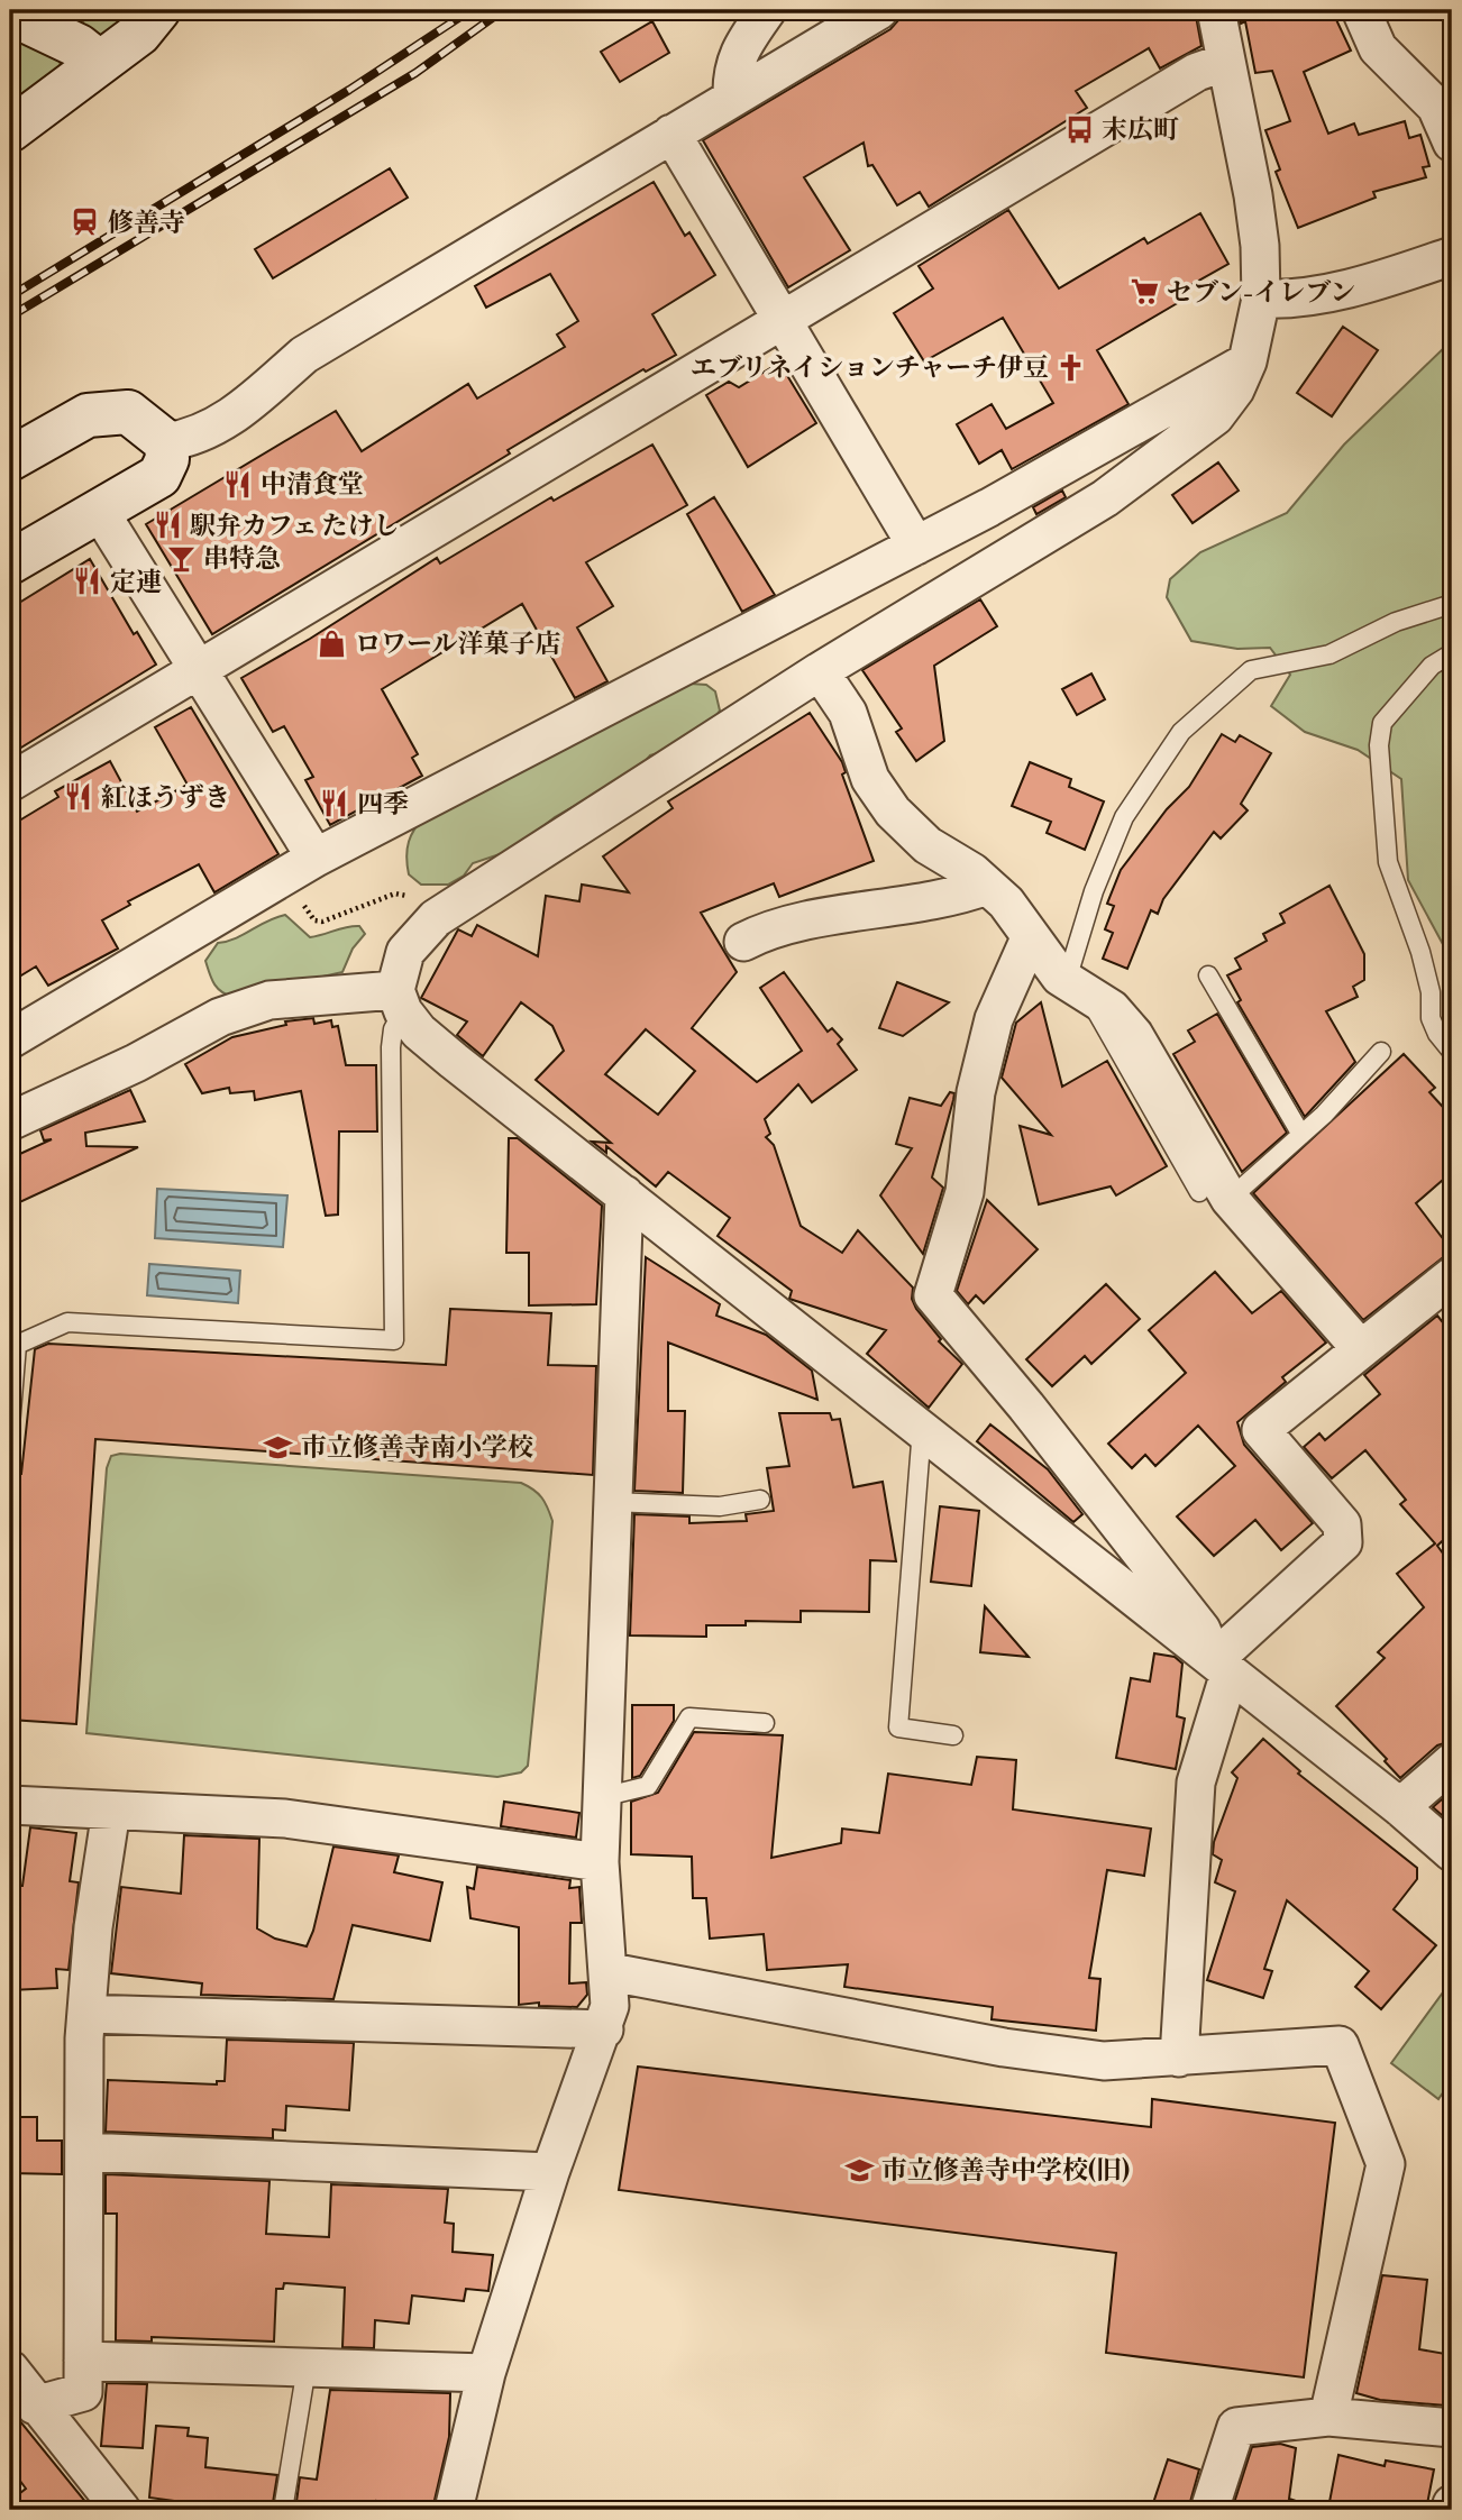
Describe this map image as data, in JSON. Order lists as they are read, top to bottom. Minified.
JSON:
{"places":{"bus stop":["末広町"],"station":["修善寺"],"supermarket":["セブン-イレブン"],"church":["エブリネイションチャーチ伊豆"],"restaurant":["中清食堂","駅弁カフェ たけし","定連","紅ほうずき","四季"],"bar":["串特急"],"shop":["ロワール洋菓子店"],"school or university":["市立修善寺南小学校","市立修善寺中学校(旧)"]}}
